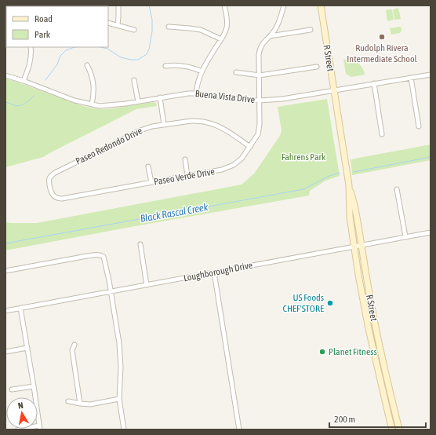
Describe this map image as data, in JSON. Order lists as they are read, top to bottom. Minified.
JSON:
{"streets":{"street":["R Street","Buena Vista Drive","Paseo Redondo Drive","Paseo Verde Drive","Loughborough Drive"]},"crossings":[["R Street","Buena Vista Drive"],["R Street","Loughborough Drive"],["Buena Vista Drive","Paseo Verde Drive"],["Paseo Redondo Drive","Paseo Verde Drive"]],"water":["Black Rascal Creek"],"parks":["Fahrens Park"],"places":["Rudolph Rivera Intermediate School","US Foods CHEF'STORE","Planet Fitness"],"legend":["Road","Park"],"scale_bar":"200 m","north":"top"}
